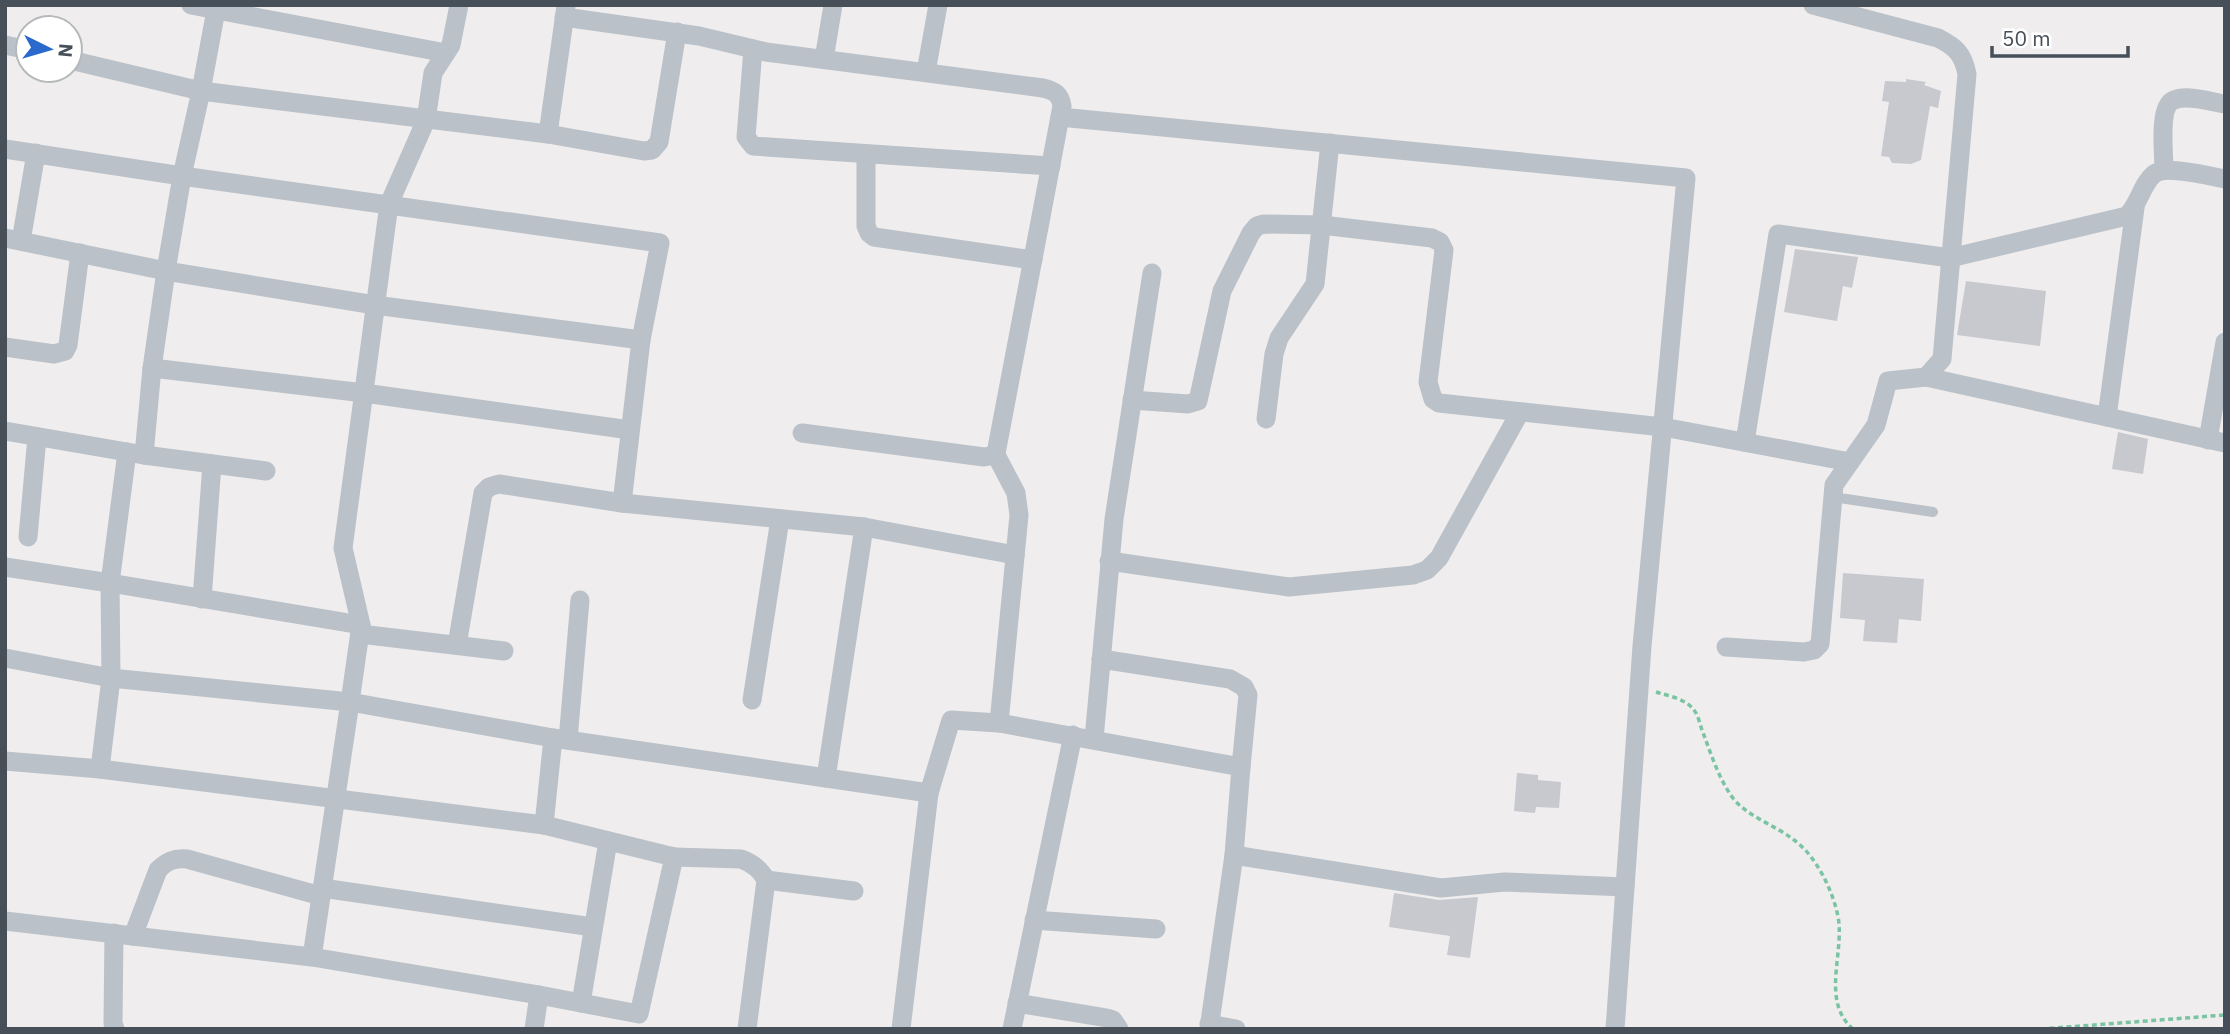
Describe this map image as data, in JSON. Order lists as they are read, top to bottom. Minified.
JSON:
{"scale_bar":"50 m","north":"right"}
